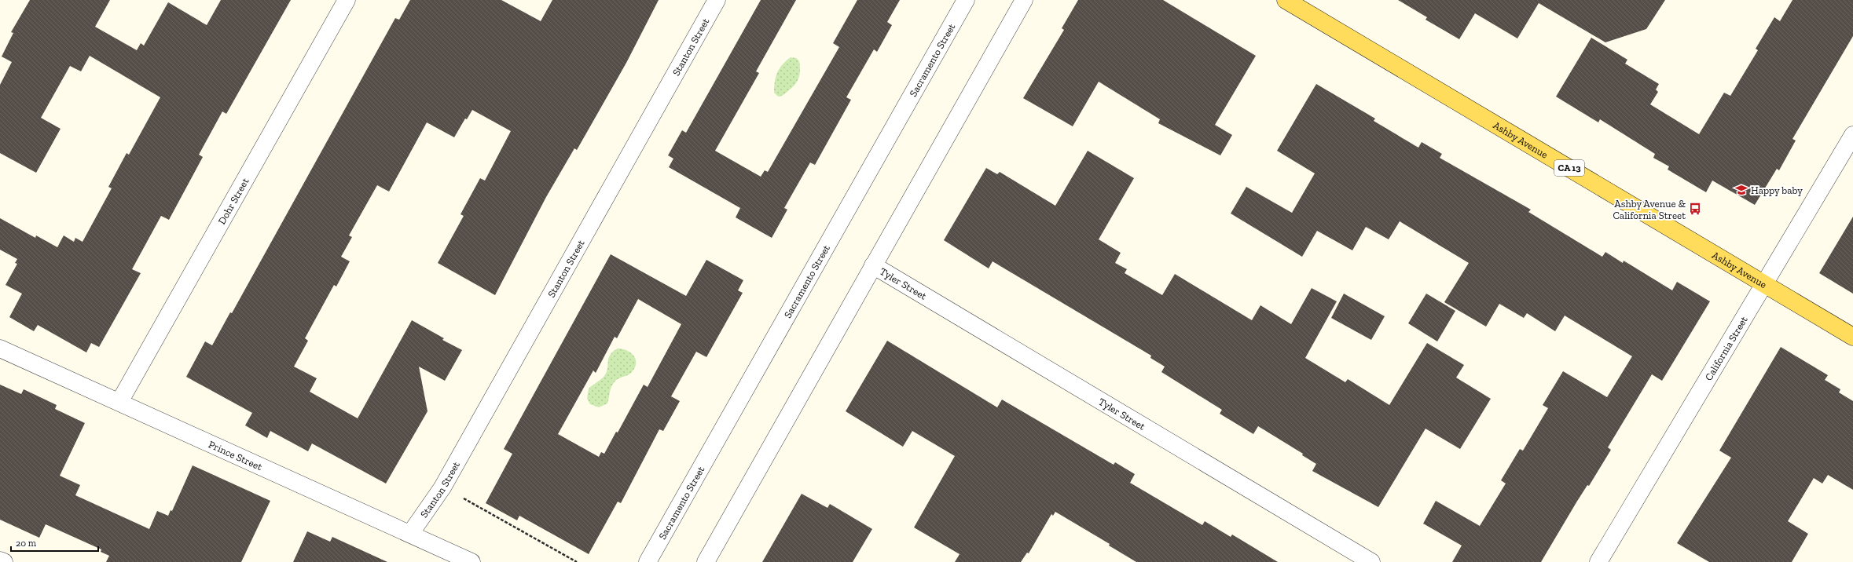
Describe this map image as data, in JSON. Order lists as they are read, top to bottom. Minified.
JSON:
{"streets":{"main road":["Ashby Avenue","CA 13"],"street":["Stanton Street","Sacramento Street","Dohr Street","Tyler Street","California Street","Prince Street"]},"crossings":[["Stanton Street","Prince Street"],["Ashby Avenue","California Street"],["Dohr Street","Prince Street"]],"places":{"school or university":["Happy baby"],"bus stop":["Ashby Avenue & California Street"]},"scale_bar":"20 m"}
